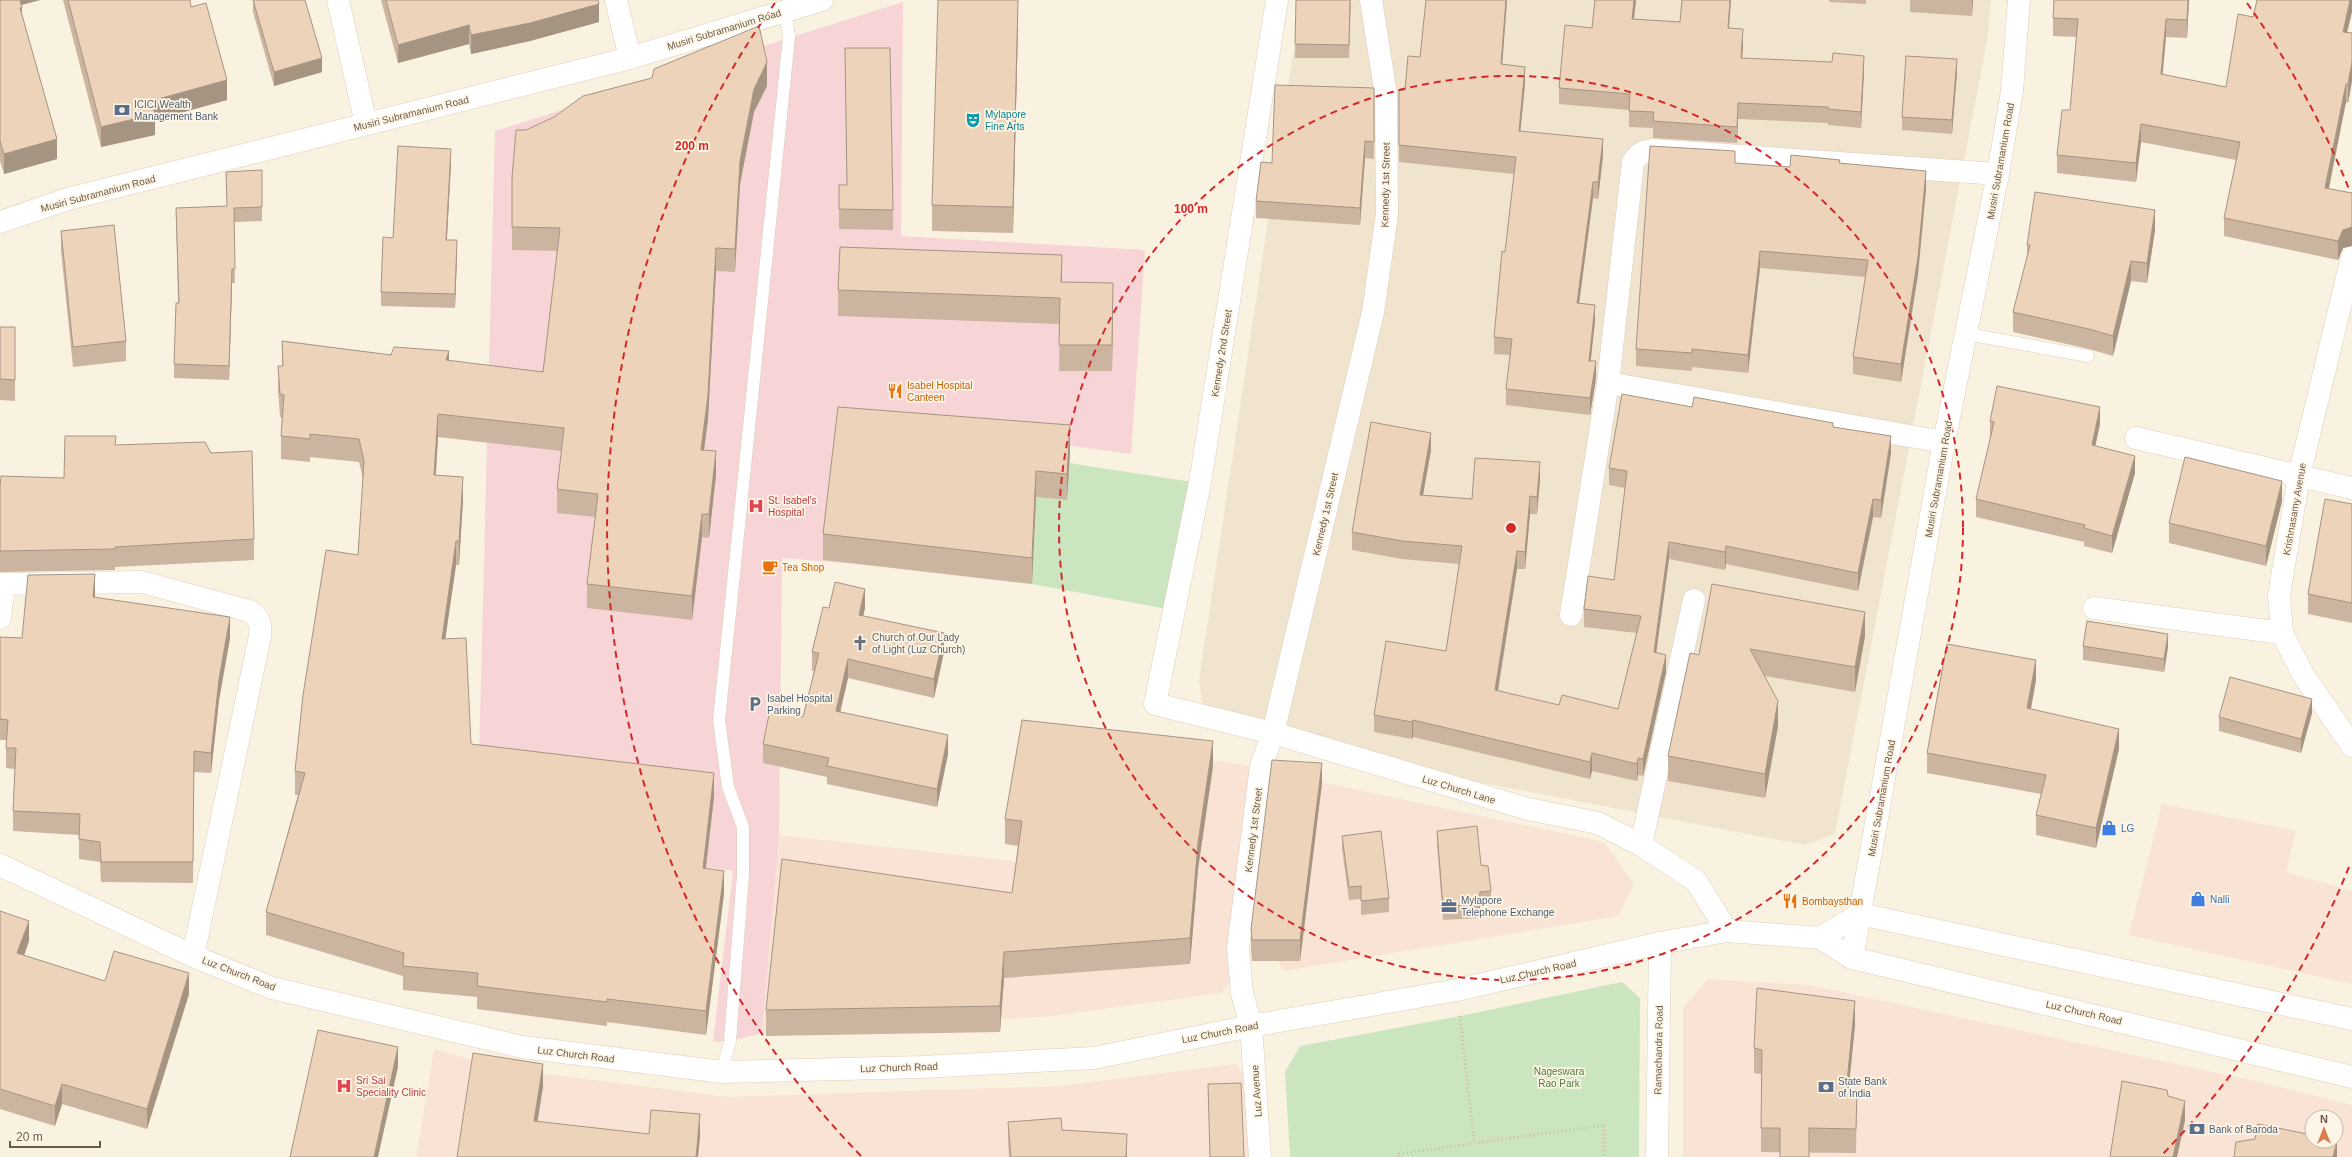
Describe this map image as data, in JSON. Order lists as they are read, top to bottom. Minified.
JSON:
{"streets":{"street":["Musiri Subramanium Road","Kennedy 1st Street","Kennedy 2nd Street","Krishnasamy Avenue","Luz Church Lane","Luz Church Road","Ramachandra Road","Luz Avenue"]},"crossings":[["Musiri Subramanium Road","Luz Church Road"],["Kennedy 1st Street","Luz Church Lane"],["Kennedy 1st Street","Luz Church Road"],["Kennedy 1st Street","Luz Avenue"],["Kennedy 2nd Street","Luz Church Lane"],["Luz Church Lane","Luz Church Road"],["Luz Church Road","Ramachandra Road"],["Luz Church Road","Luz Avenue"]],"parks":["Nageswara Rao Park"],"places":{"bank":["ICICI Wealth Management Bank","State Bank of India","Bank of Baroda"],"theatre":["Mylapore Fine Arts"],"restaurant":["Isabel Hospital Canteen","Bombaysthan"],"hospital":["St. Isabel's Hospital","Sri Sai Speciality Clinic"],"cafe":["Tea Shop"],"church":["Church of Our Lady of Light (Luz Church)"],"parking":["Isabel Hospital Parking"],"shop":["LG","Nalli"],"office":["Mylapore Telephone Exchange"]},"scale_bar":"20 m","north":"top","rings":["200 m","100 m"]}
